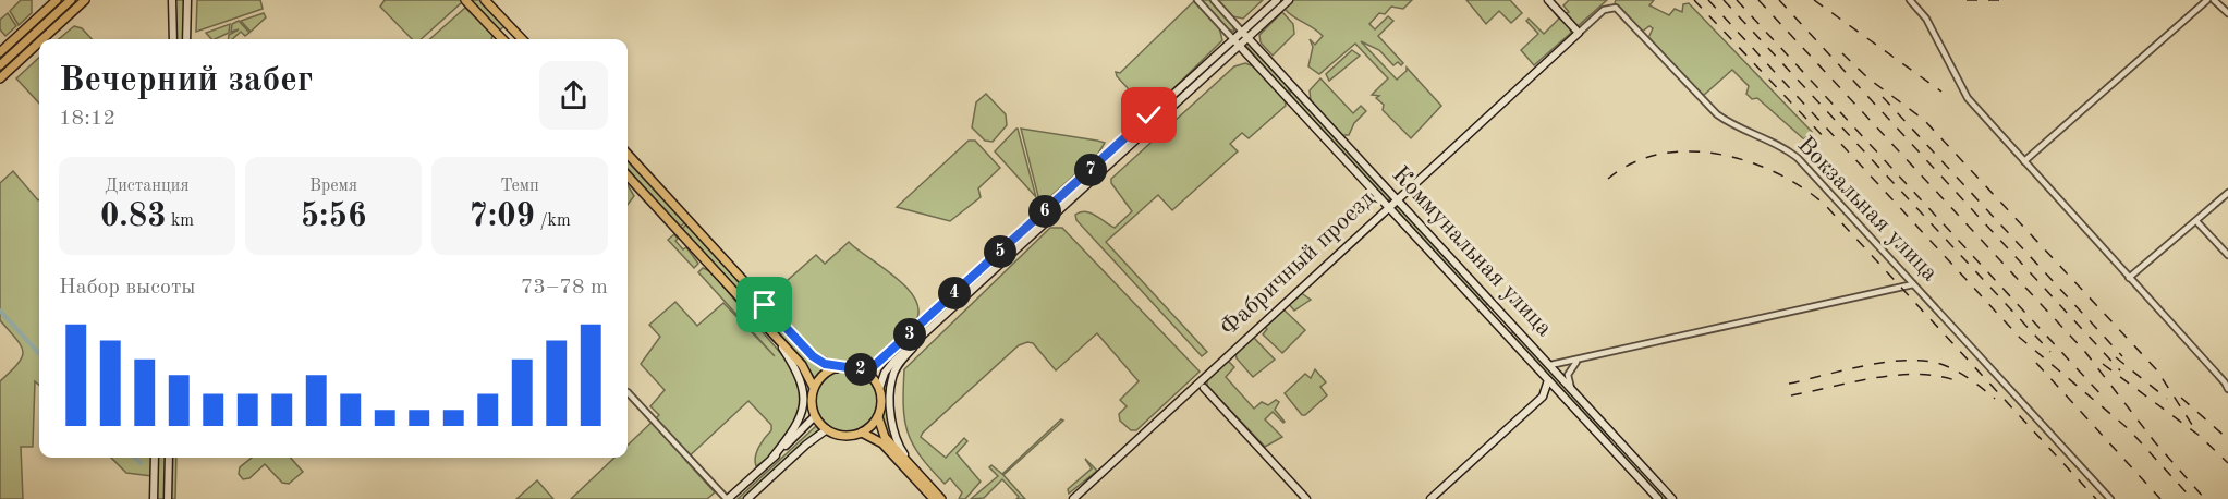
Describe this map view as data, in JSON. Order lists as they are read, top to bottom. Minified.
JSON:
{"streets":{"main road":["Коммунальная улица","Фабричный проезд"],"street":["Вокзальная улица"]},"crossings":[["Вокзальная улица","Фабричный проезд"],["Коммунальная улица","Фабричный проезд"]],"page":{"heading":["Вечерний забег","18:12"],"stats":[["Дистанция","0.83 km"],["Время","5:56"],["Темп","7:09 /km"]],"pins":["7","6","5","4","3","2"],"chart":["Набор высоты","73–78 m"]}}
